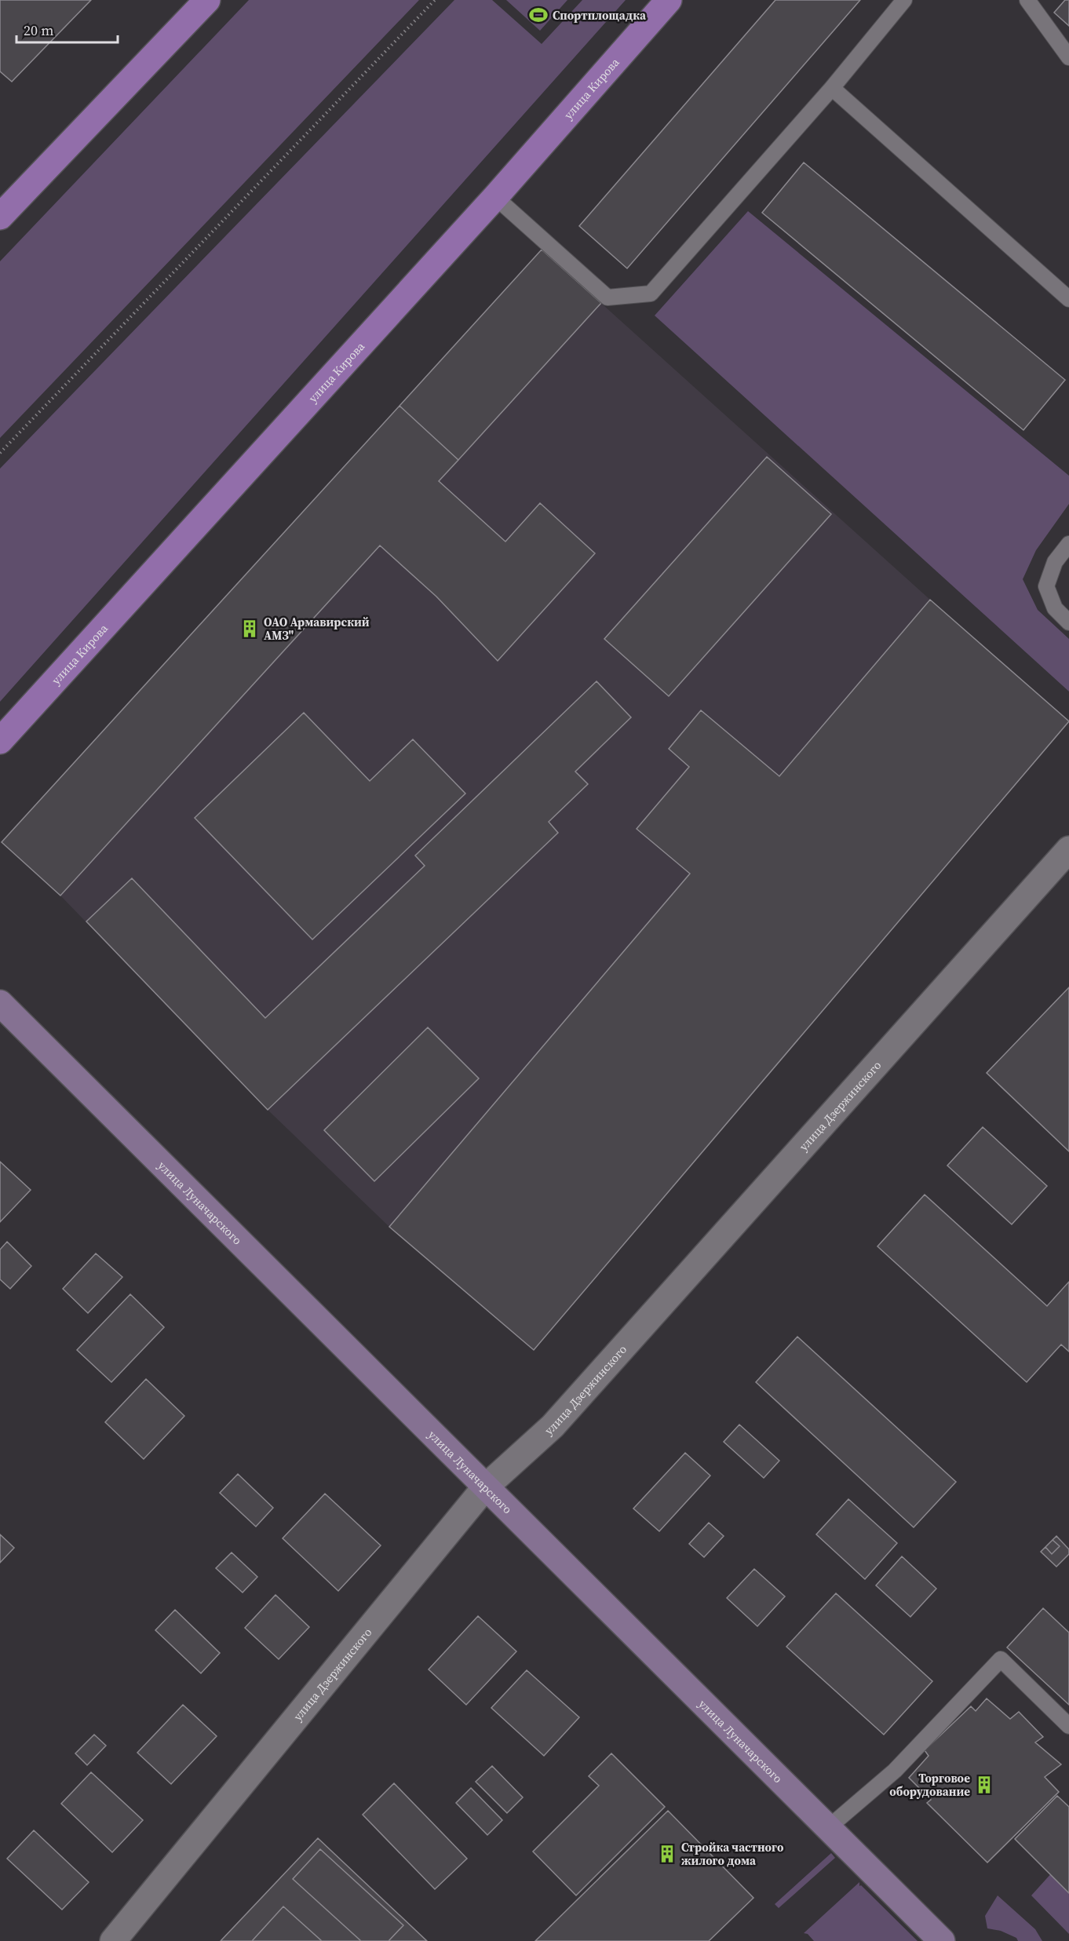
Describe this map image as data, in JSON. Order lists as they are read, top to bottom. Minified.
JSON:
{"streets":{"main road":["улица Кирова"],"street":["улица Дзержинского","улица Луначарского"]},"crossings":[["улица Дзержинского","улица Луначарского"]],"places":{"sports":["Спортплощадка"],"building":["ОАО Армавирский АМЗ\"","Торговое оборудование","Стройка частного жилого дома"]},"scale_bar":"20 m"}
